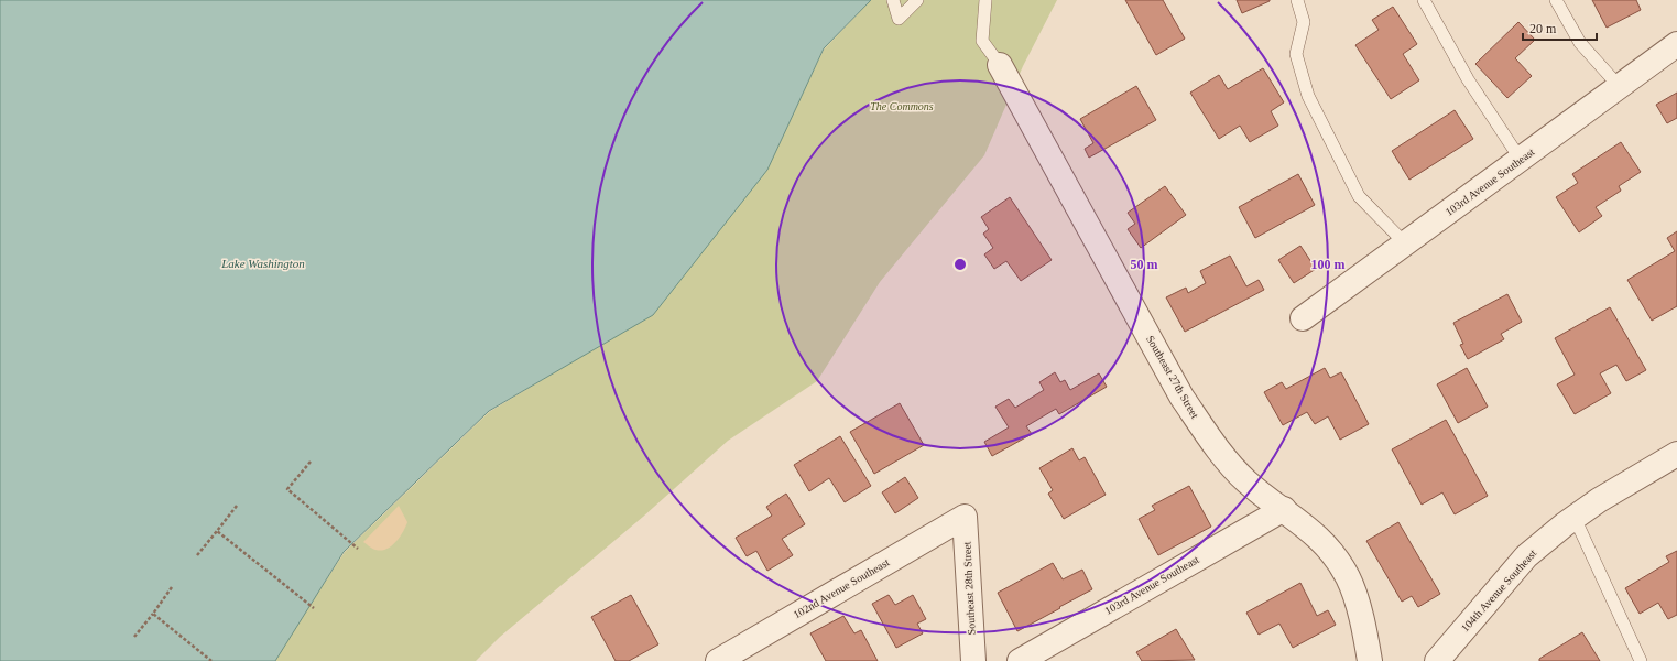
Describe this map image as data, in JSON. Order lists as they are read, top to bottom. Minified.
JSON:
{"streets":{"street":["103rd Avenue Southeast","Southeast 27th Street","102nd Avenue Southeast","Southeast 28th Street","104th Avenue Southeast"]},"crossings":[["103rd Avenue Southeast","Southeast 27th Street"],["102nd Avenue Southeast","Southeast 28th Street"]],"water":["Lake Washington"],"parks":["The Commons"],"scale_bar":"20 m","rings":["50 m","100 m"]}
